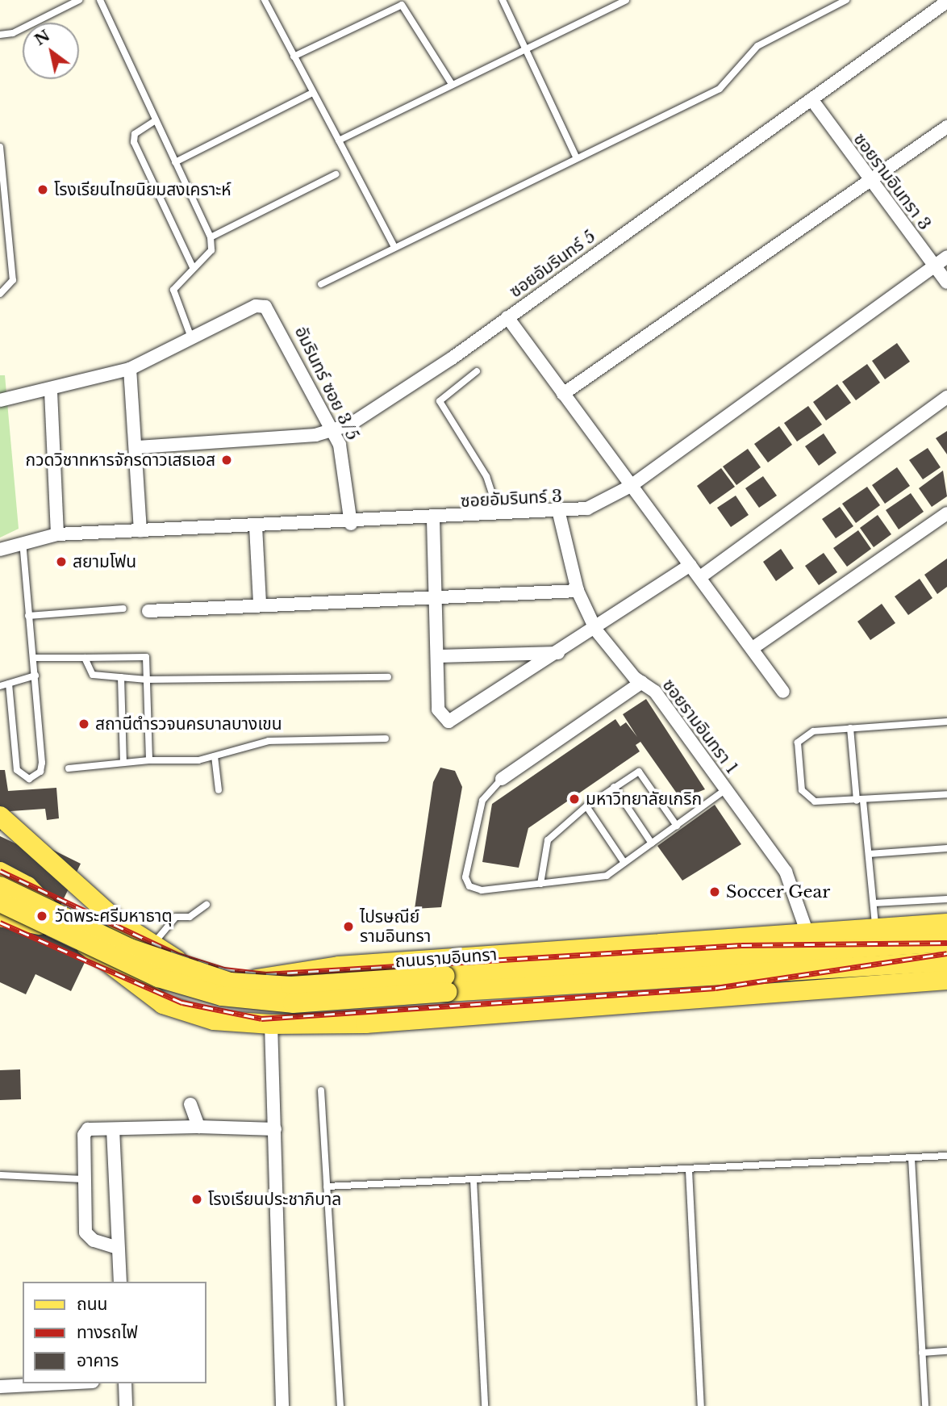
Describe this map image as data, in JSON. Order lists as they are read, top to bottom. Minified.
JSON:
{"streets":{"main road":["ถนนรามอินทรา"],"street":["ซอยรามอินทรา 3","ซอยอัมรินทร์ 5","อัมรินทร์ ซอย 3/5","ซอยอัมรินทร์ 3","ซอยรามอินทรา 1"]},"crossings":[["ซอยรามอินทรา 3","ซอยอัมรินทร์ 5"],["ซอยรามอินทรา 3","ซอยอัมรินทร์ 3"],["ซอยอัมรินทร์ 5","อัมรินทร์ ซอย 3/5"],["อัมรินทร์ ซอย 3/5","ซอยอัมรินทร์ 3"],["ซอยอัมรินทร์ 3","ซอยรามอินทรา 1"],["ซอยรามอินทรา 1","ถนนรามอินทรา"]],"places":["โรงเรียนไทยนิยมสงเคราะห์","กวดวิชาทหารจักรดาวเสธเอส","สยามโฟน","สถานีตำรวจนครบาลบางเขน","มหาวิทยาลัยเกริก","Soccer Gear","วัดพระศรีมหาธาตุ","ไปรษณีย์ รามอินทรา","โรงเรียนประชาภิบาล"],"legend":["ถนน","ทางรถไฟ","อาคาร"],"north":"top left"}
